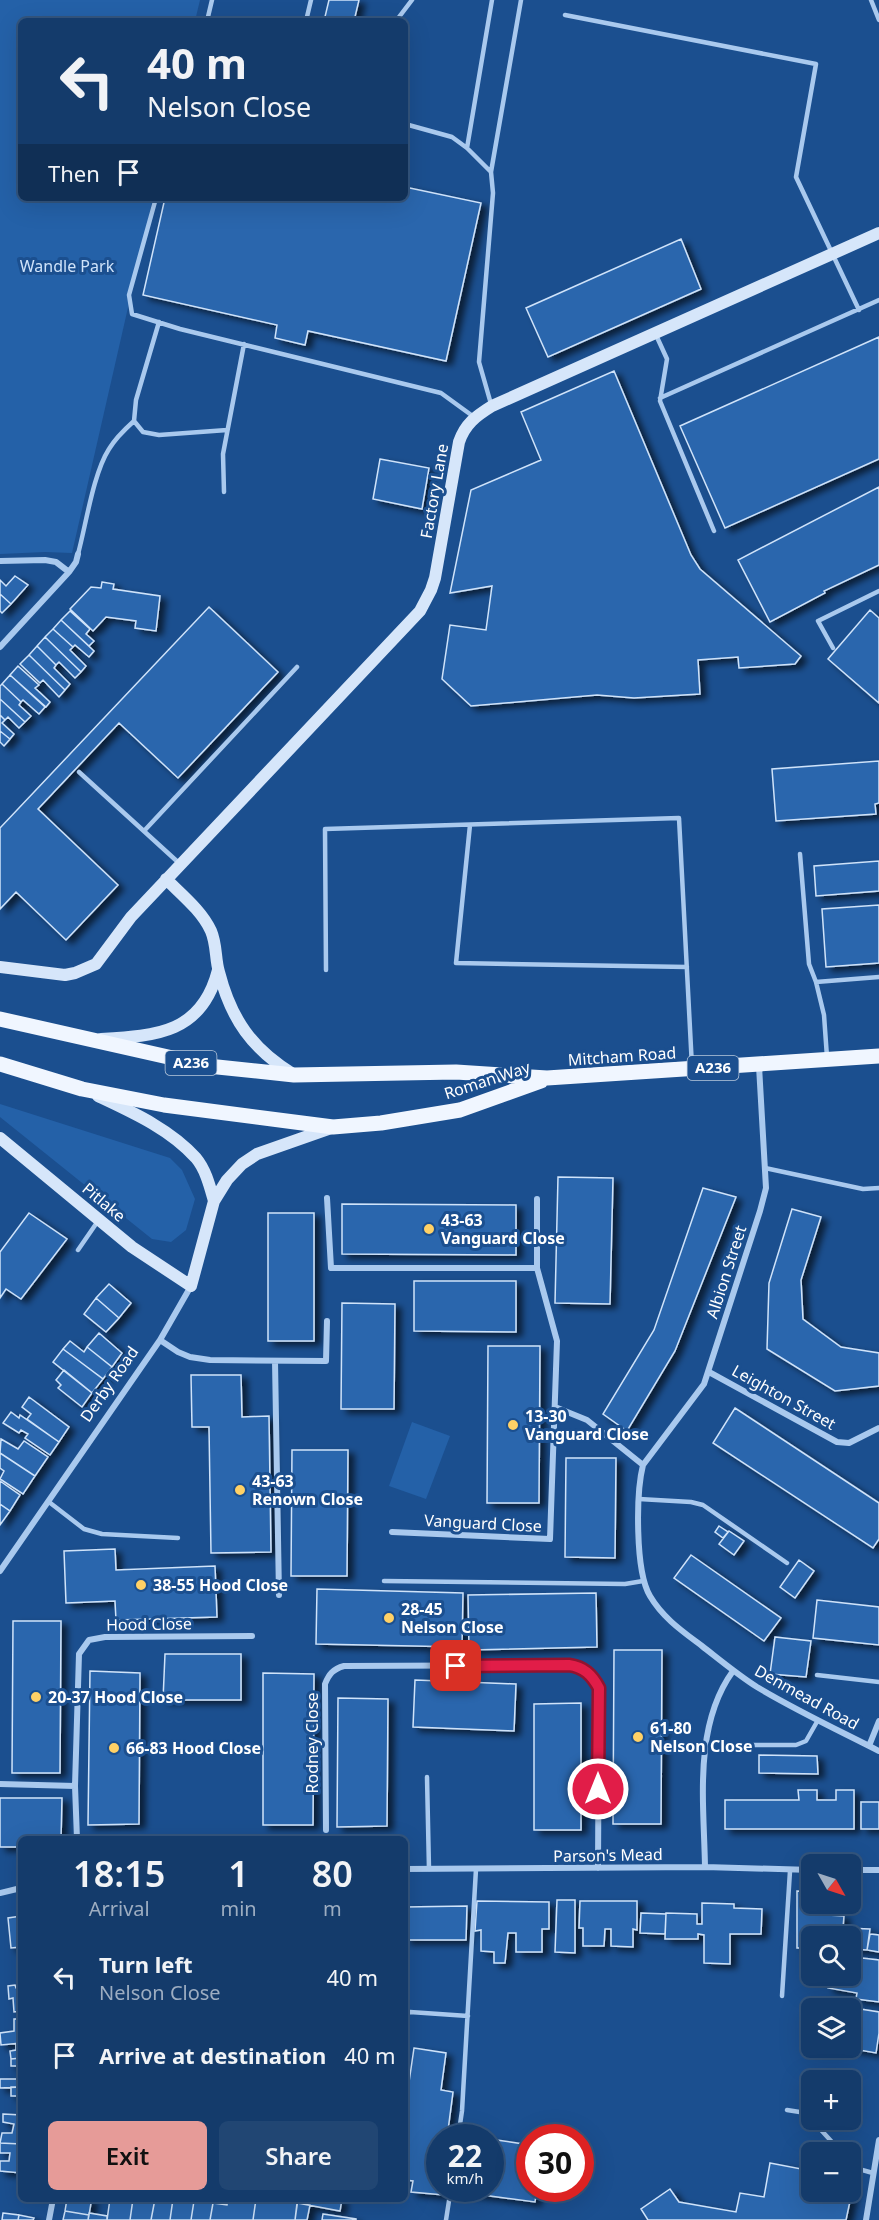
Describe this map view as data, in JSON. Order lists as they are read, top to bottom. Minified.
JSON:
{"streets":{"main road":["Mitcham Road","A236","Roman Way"],"street":["Factory Lane","Pitlake","Albion Street","Derby Road","Leighton Street","Vanguard Close","Hood Close","Denmead Road","Rodney Close","Parson's Mead"]},"crossings":[["Mitcham Road","Roman Way"],["Mitcham Road","Albion Street"],["Roman Way","Derby Road"],["Pitlake","Derby Road"],["Albion Street","Leighton Street"],["Albion Street","Denmead Road"],["Rodney Close","Parson's Mead"]],"parks":["Wandle Park"],"places":["43-63 Vanguard Close","13-30 Vanguard Close","43-63 Renown Close","38-55 Hood Close","28-45 Nelson Close","20-37 Hood Close","61-80 Nelson Close","66-83 Hood Close"],"north":"bottom right","page":{"turn":["40 m","Nelson Close"],"then":"Then","eta":["18:15","Arrival","1","min","80","m"],"map_buttons":["+","−"],"list":[{"name":"Turn left","note":"Nelson Close","value":"40 m"},{"name":"Arrive at destination","value":"40 m"}],"buttons":["Exit","Share"],"speed":"22 km/h","limit":"30"}}
